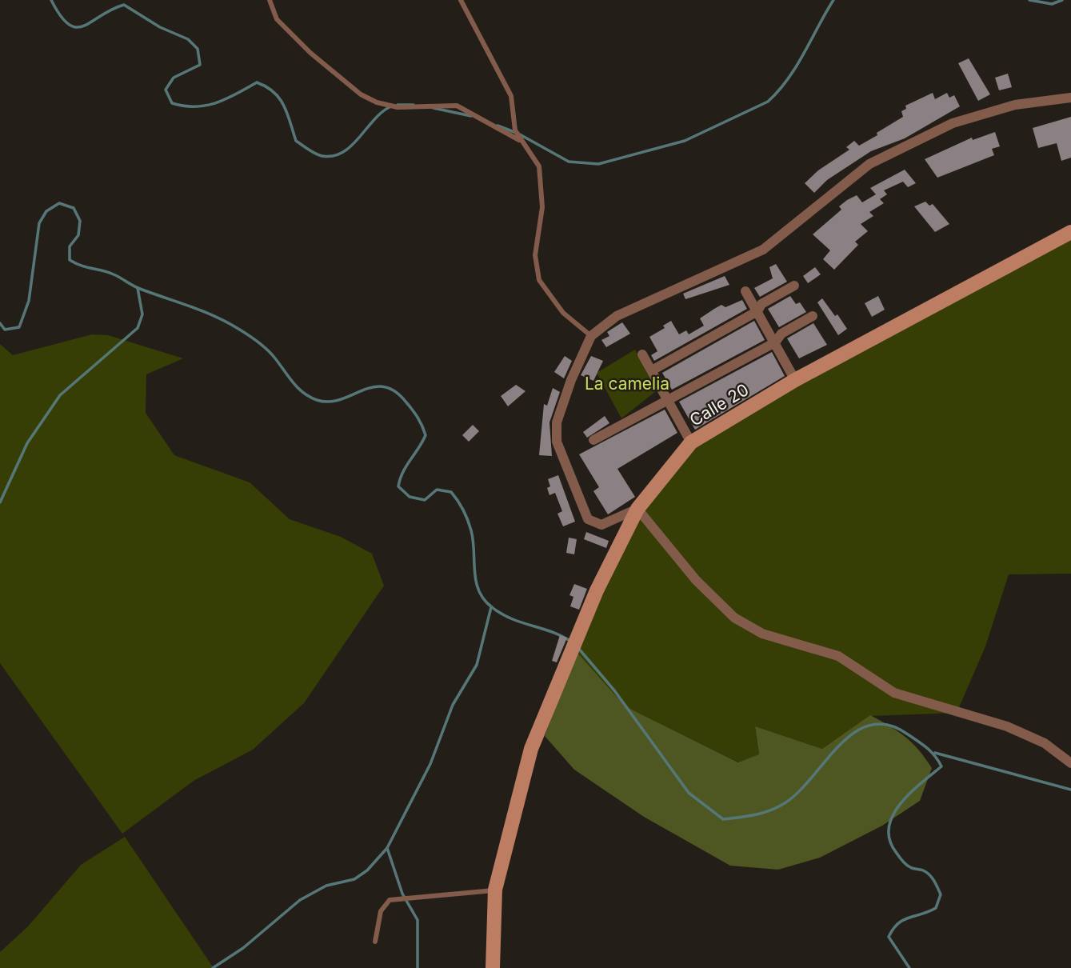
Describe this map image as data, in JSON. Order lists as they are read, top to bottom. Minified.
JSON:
{"streets":{"main road":["Calle 20"]},"parks":["La camelia"]}
